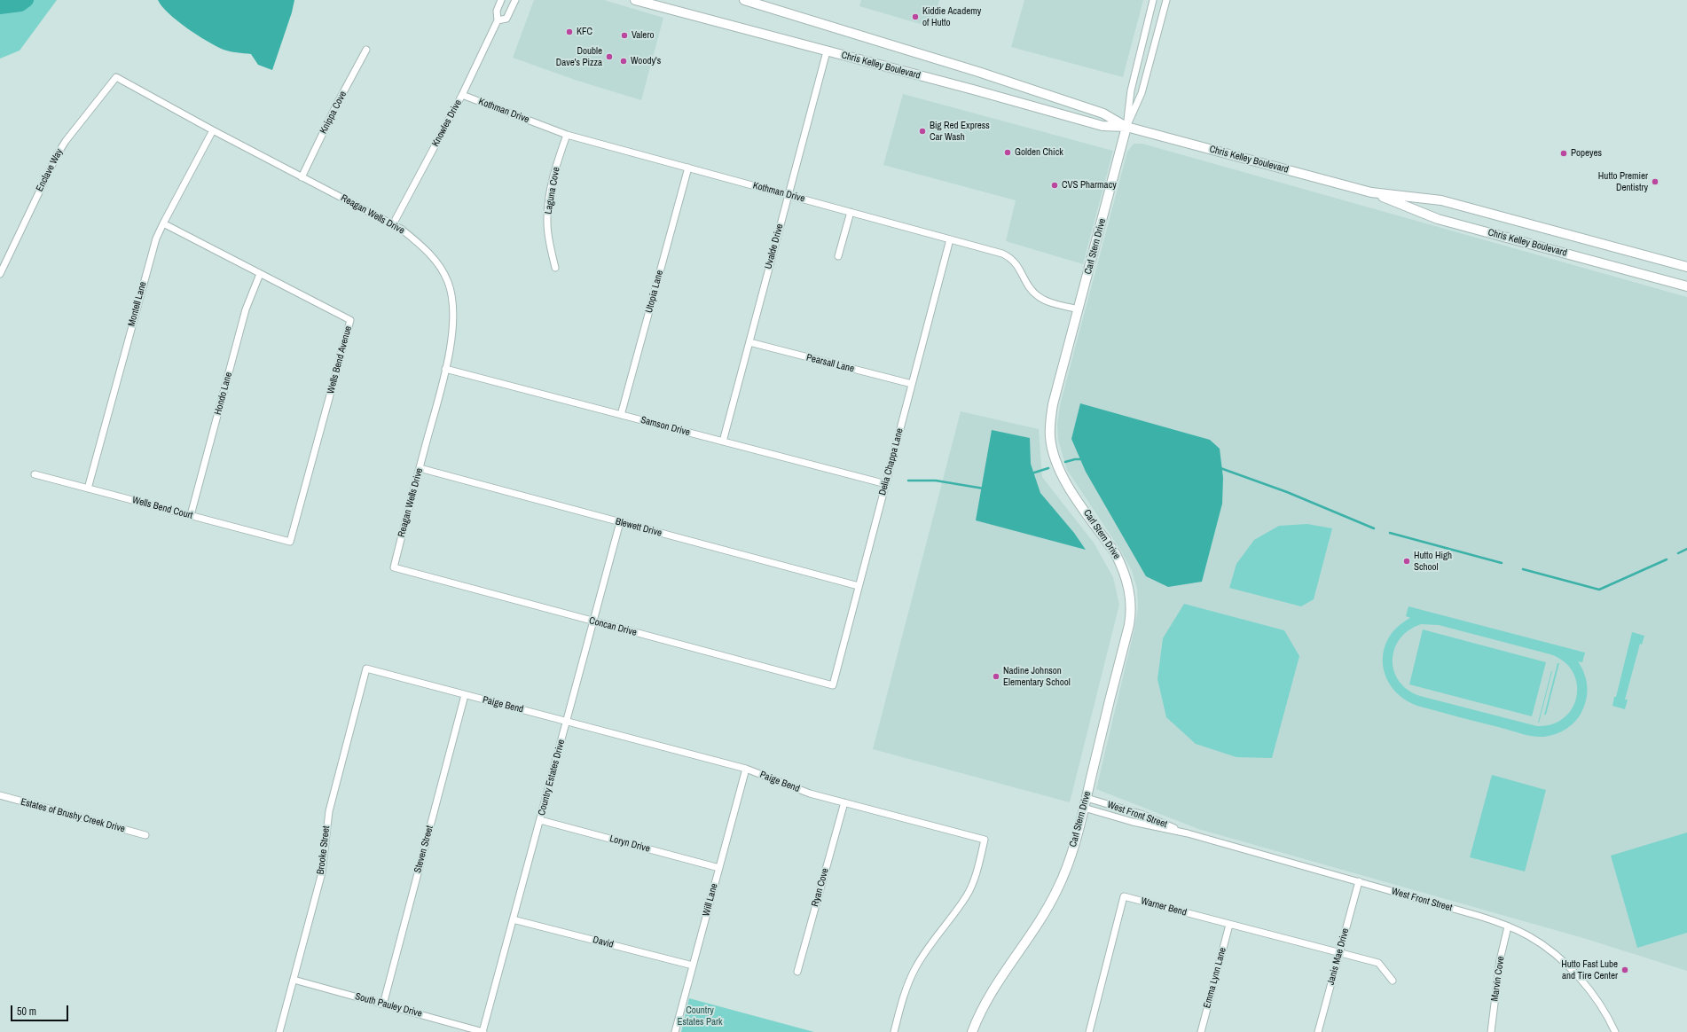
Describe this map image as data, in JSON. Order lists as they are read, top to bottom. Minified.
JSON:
{"streets":{"main road":["Chris Kelley Boulevard","Carl Stern Drive"],"street":["Kothman Drive","Knippa Cove","Knowles Drive","Enclave Way","Laguna Cove","Reagan Wells Drive","Uvalde Drive","Utopia Lane","Montell Lane","Wells Bend Avenue","Pearsall Lane","Hondo Lane","Samson Drive","Delia Chappa Lane","Wells Bend Court","Blewett Drive","Concan Drive","Paige Bend","Country Estates Drive","West Front Street","Estates of Brushy Creek Drive","Loryn Drive","Steven Street","Brooke Street","Ryan Cove","Will Lane","Warner Bend","David","Janis Mae Drive","Emma Lynn Lane","Marvin Cove","South Pauley Drive"]},"crossings":[["Chris Kelley Boulevard","Uvalde Drive"],["Chris Kelley Boulevard","Carl Stern Drive"],["Kothman Drive","Knowles Drive"],["Kothman Drive","Laguna Cove"],["Kothman Drive","Uvalde Drive"],["Kothman Drive","Carl Stern Drive"],["Kothman Drive","Utopia Lane"],["Kothman Drive","Delia Chappa Lane"],["Knippa Cove","Reagan Wells Drive"],["Knowles Drive","Reagan Wells Drive"],["Enclave Way","Reagan Wells Drive"],["Reagan Wells Drive","Montell Lane"],["Reagan Wells Drive","Samson Drive"],["Reagan Wells Drive","Blewett Drive"],["Reagan Wells Drive","Concan Drive"],["Uvalde Drive","Pearsall Lane"],["Uvalde Drive","Samson Drive"],["Carl Stern Drive","West Front Street"],["Utopia Lane","Samson Drive"],["Montell Lane","Wells Bend Avenue"],["Montell Lane","Wells Bend Court"],["Wells Bend Avenue","Hondo Lane"],["Wells Bend Avenue","Wells Bend Court"],["Pearsall Lane","Delia Chappa Lane"],["Hondo Lane","Wells Bend Court"],["Samson Drive","Delia Chappa Lane"],["Delia Chappa Lane","Blewett Drive"],["Delia Chappa Lane","Concan Drive"],["Blewett Drive","Country Estates Drive"],["Concan Drive","Country Estates Drive"],["Paige Bend","Country Estates Drive"],["Paige Bend","Steven Street"],["Paige Bend","Brooke Street"],["Paige Bend","Ryan Cove"],["Paige Bend","Will Lane"],["Country Estates Drive","Loryn Drive"],["Country Estates Drive","David"],["Country Estates Drive","South Pauley Drive"],["West Front Street","Janis Mae Drive"],["West Front Street","Marvin Cove"],["Loryn Drive","Will Lane"],["Steven Street","South Pauley Drive"],["Brooke Street","South Pauley Drive"],["Will Lane","David"],["Warner Bend","Janis Mae Drive"],["Warner Bend","Emma Lynn Lane"]],"parks":["Country Estates Park"],"places":["Kiddie Academy of Hutto","KFC","Valero","Double Dave's Pizza","Woody's","Big Red Express Car Wash","Golden Chick","Popeyes","Hutto Premier Dentistry","CVS Pharmacy","Hutto High School","Nadine Johnson Elementary School","Hutto Fast Lube and Tire Center"],"scale_bar":"50 m"}
